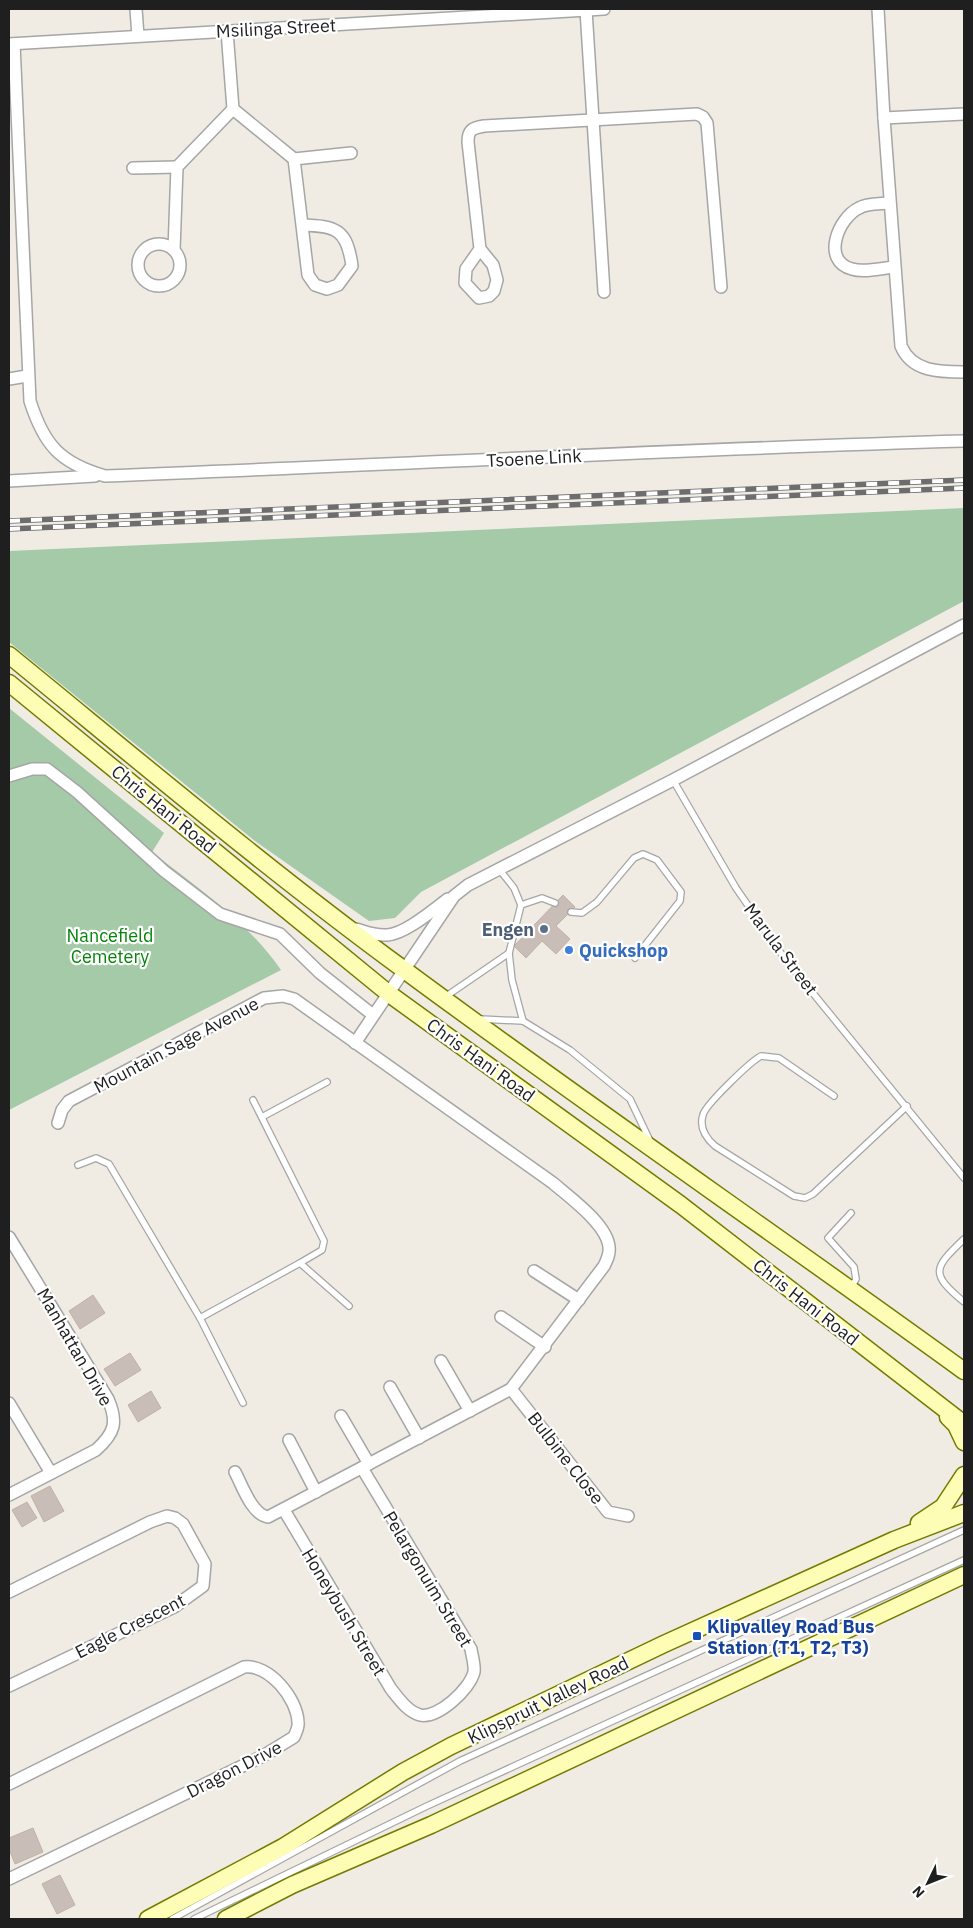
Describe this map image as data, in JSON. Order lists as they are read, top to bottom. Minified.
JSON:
{"streets":{"main road":["Chris Hani Road","Klipspruit Valley Road"],"street":["Msilinga Street","Tsoene Link","Mountain Sage Avenue","Manhattan Drive","Bulbine Close","Pelargonuim Street","Honeybush Street","Eagle Crescent","Dragon Drive"],"lane":["Marula Street"]},"crossings":[["Pelargonuim Street","Honeybush Street"]],"parks":["Nancefield Cemetery"],"places":{"other":["Engen","Quickshop"],"transit":["Klipvalley Road Bus Station (T1, T2, T3)"]},"north":"bottom left"}
